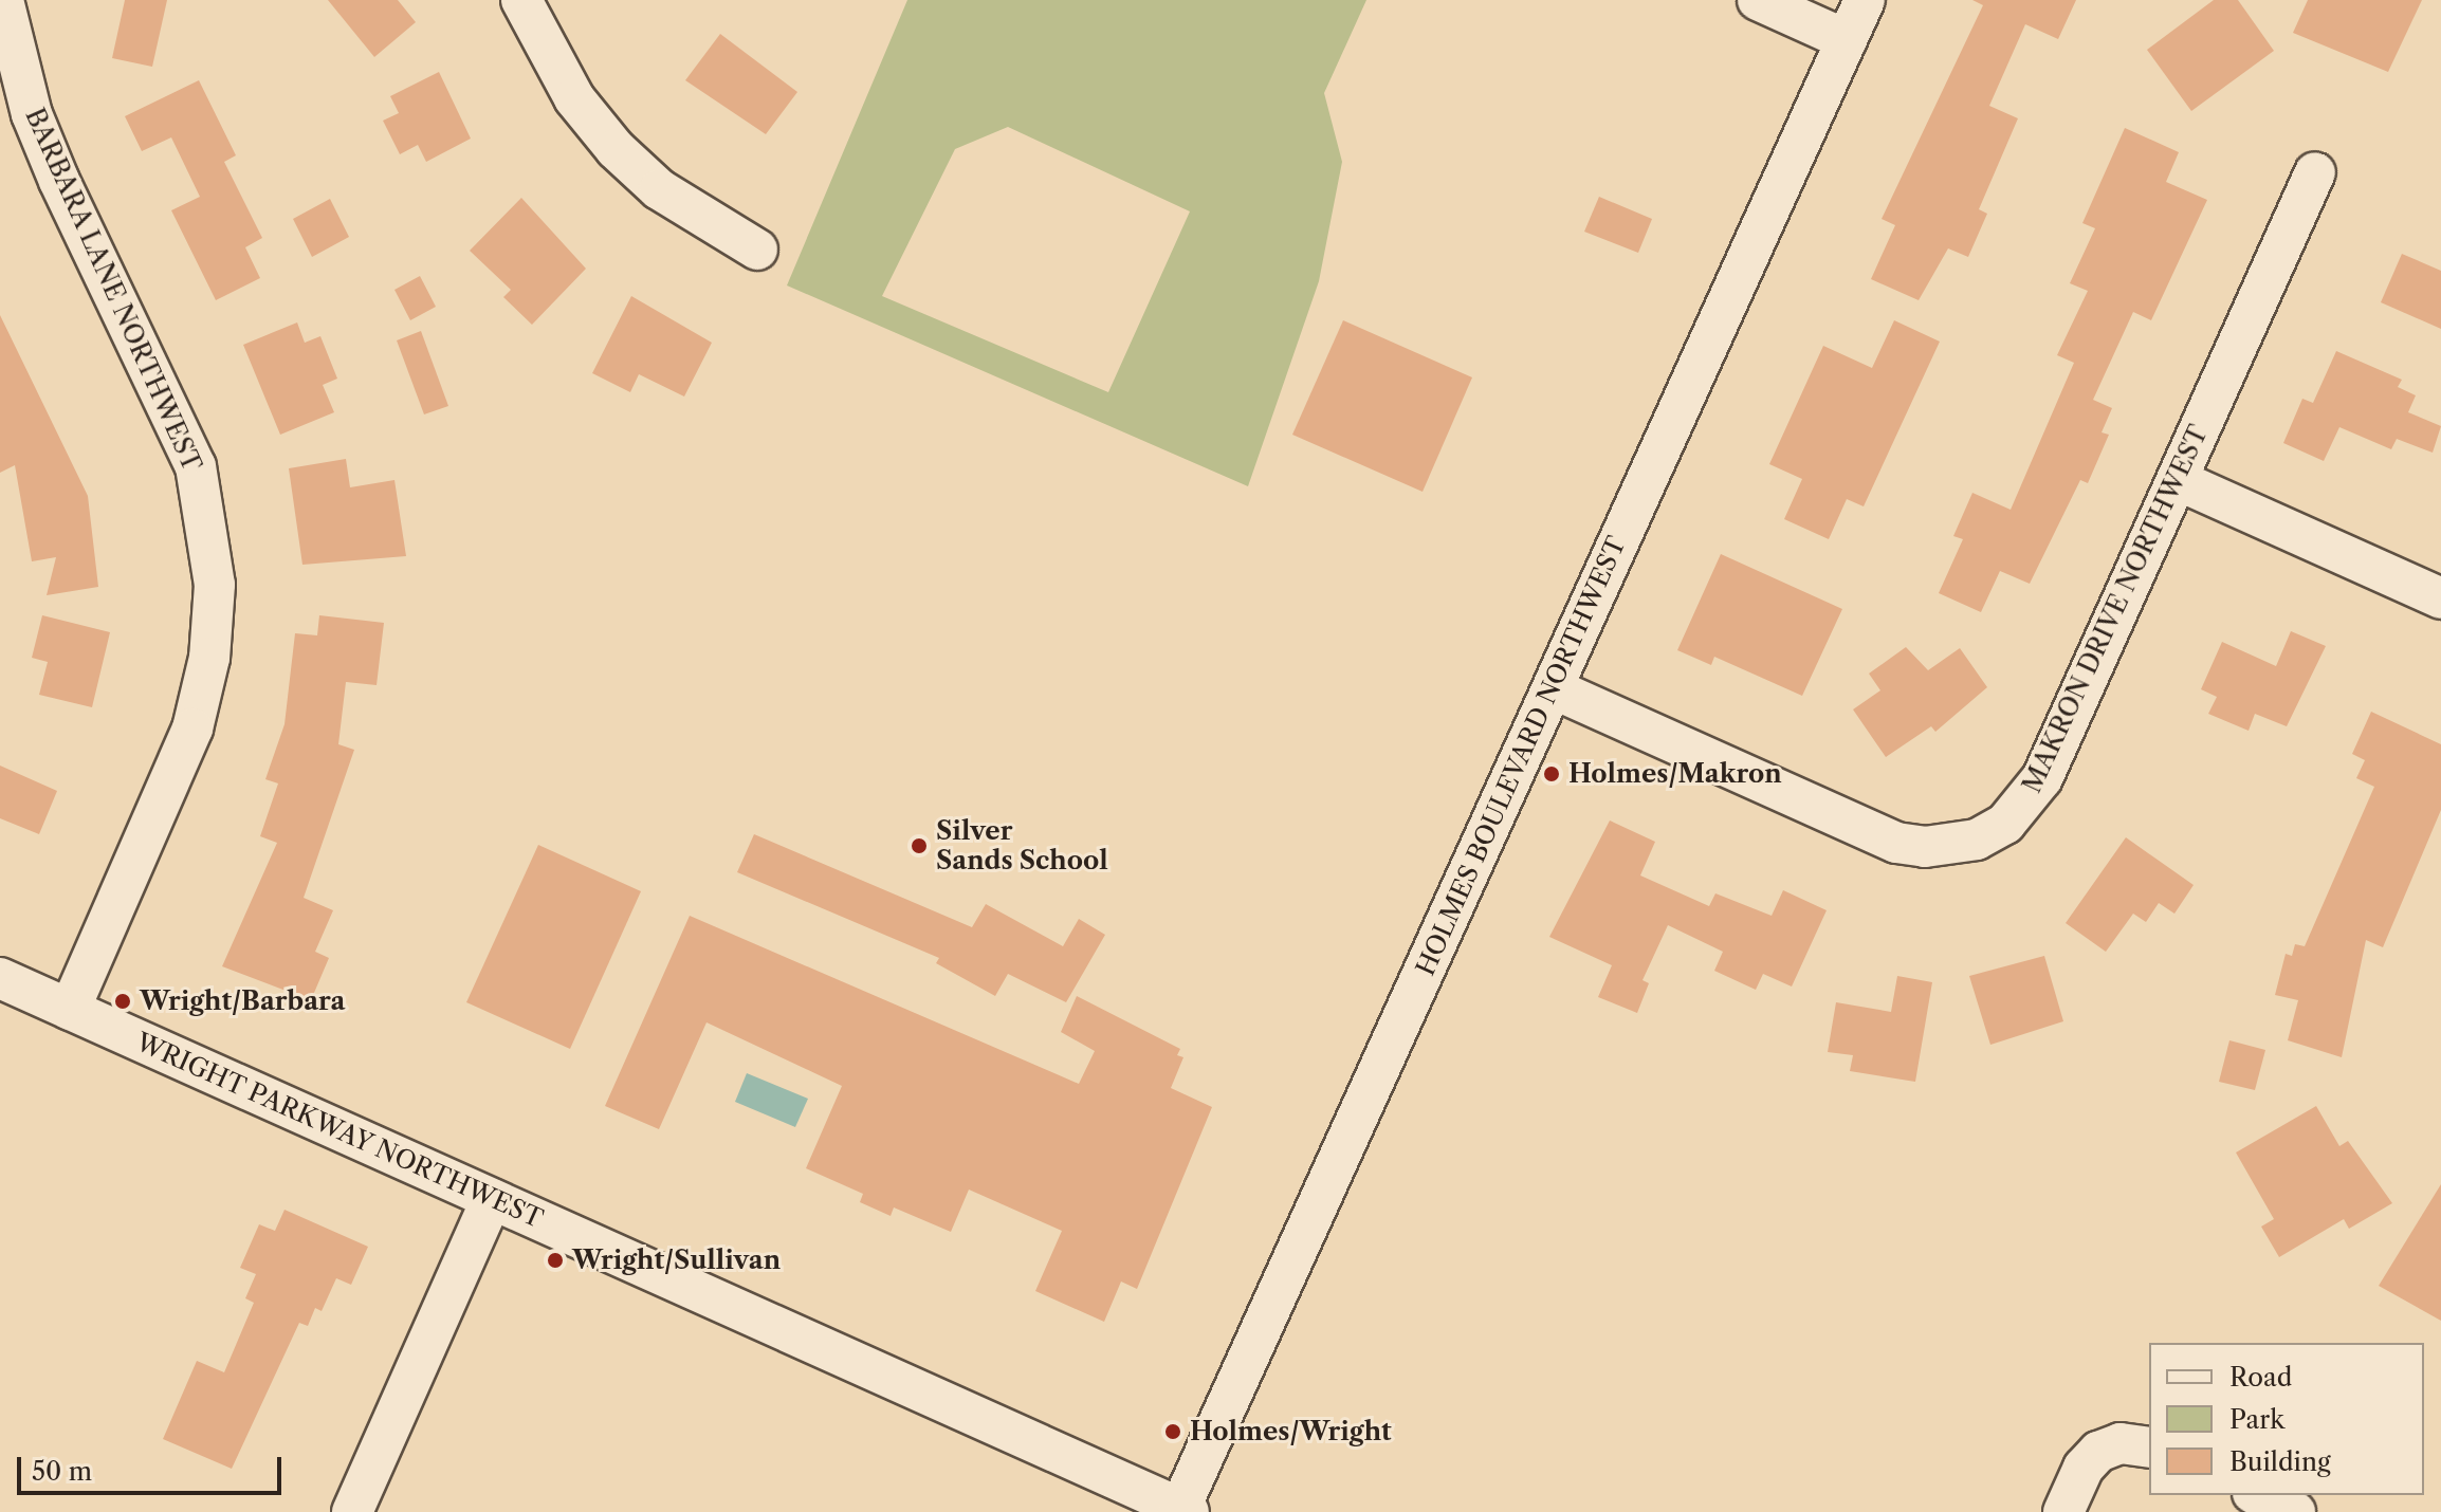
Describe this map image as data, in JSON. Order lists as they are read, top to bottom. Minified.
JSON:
{"streets":{"street":["BARBARA LANE NORTHWEST","MAKRON DRIVE NORTHWEST","HOLMES BOULEVARD NORTHWEST","WRIGHT PARKWAY NORTHWEST"]},"crossings":[["BARBARA LANE NORTHWEST","WRIGHT PARKWAY NORTHWEST"],["MAKRON DRIVE NORTHWEST","HOLMES BOULEVARD NORTHWEST"],["HOLMES BOULEVARD NORTHWEST","WRIGHT PARKWAY NORTHWEST"]],"places":["Holmes/Makron","Silver Sands School","Wright/Barbara","Wright/Sullivan","Holmes/Wright"],"legend":["Road","Park","Building"],"scale_bar":"50 m"}
